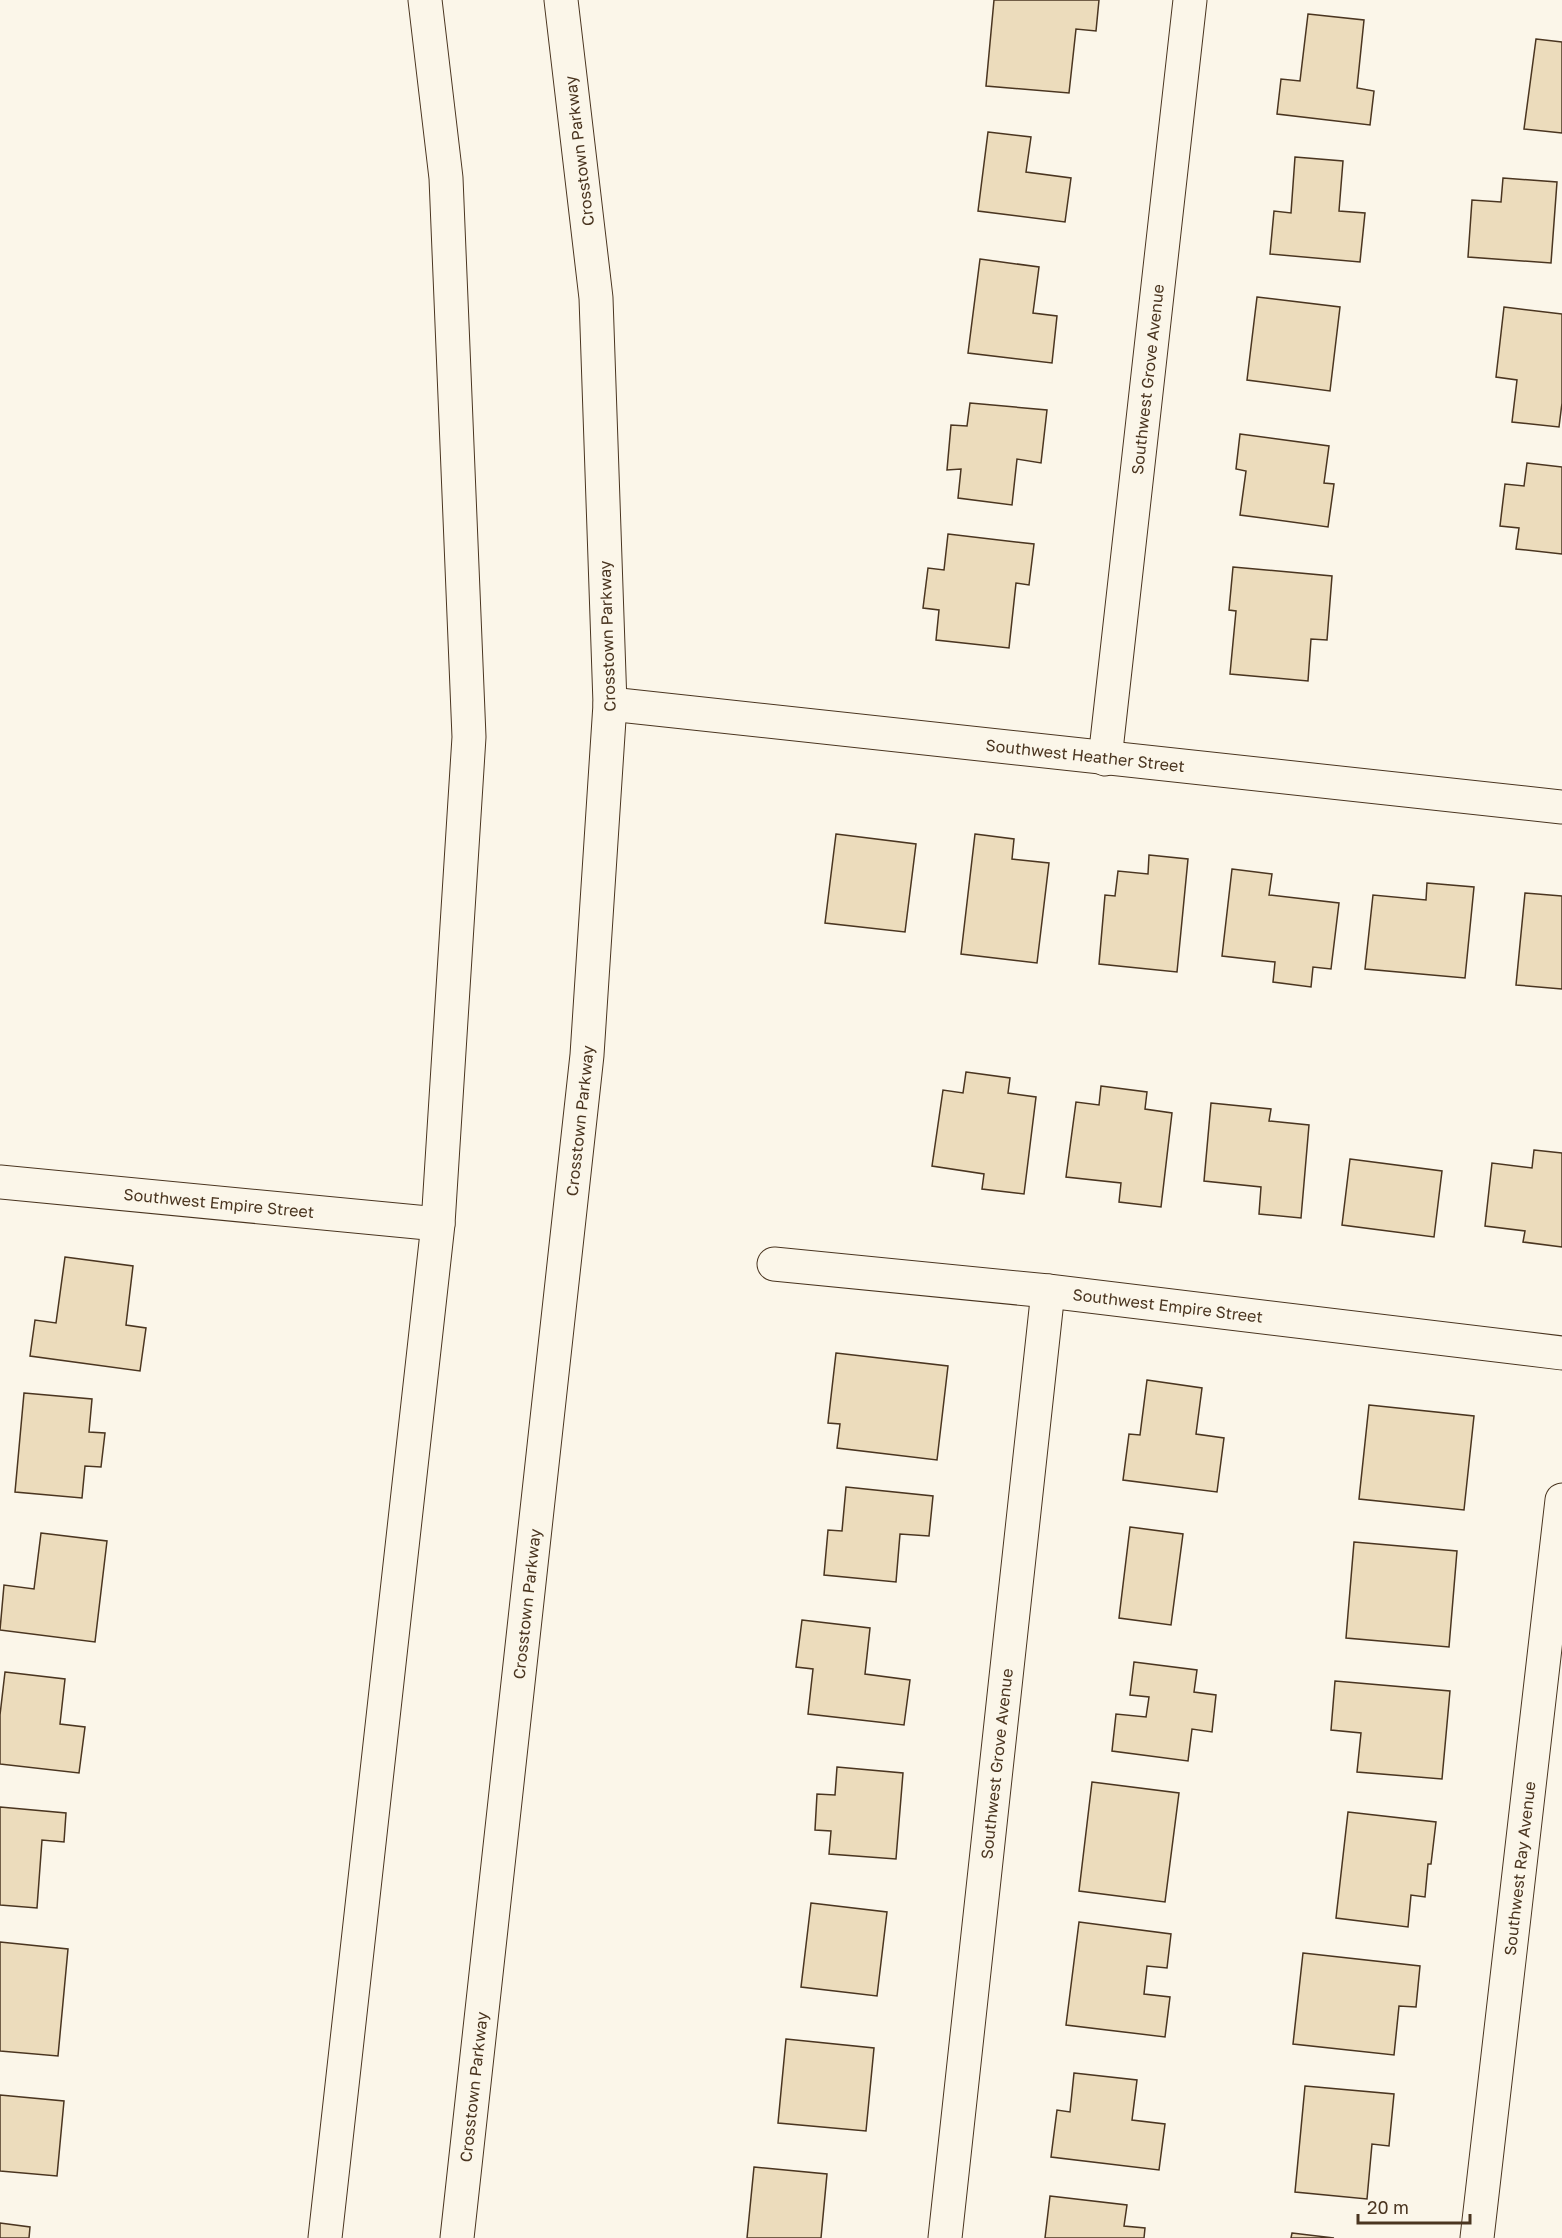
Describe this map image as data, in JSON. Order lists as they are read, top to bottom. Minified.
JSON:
{"streets":{"street":["Crosstown Parkway","Southwest Grove Avenue","Southwest Heather Street","Southwest Empire Street","Southwest Ray Avenue"]},"crossings":[["Crosstown Parkway","Southwest Heather Street"],["Southwest Grove Avenue","Southwest Heather Street"],["Southwest Grove Avenue","Southwest Empire Street"]],"scale_bar":"20 m"}
